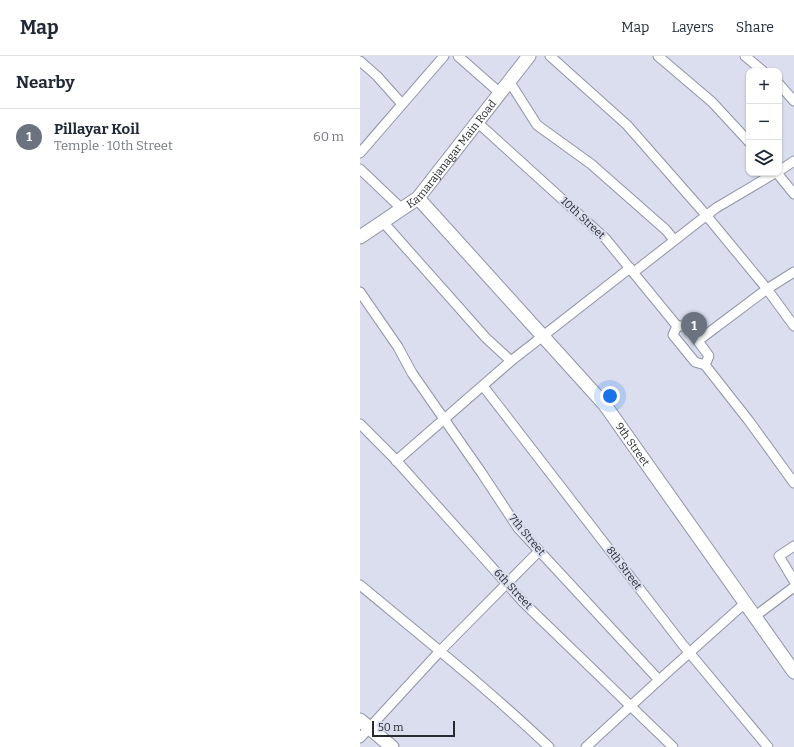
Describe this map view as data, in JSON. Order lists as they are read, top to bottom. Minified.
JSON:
{"streets":{"street":["Kamarajanagar Main Road","10th Street","9th Street","7th Street","8th Street","6th Street"]},"crossings":[["Kamarajanagar Main Road","10th Street"],["Kamarajanagar Main Road","9th Street"]],"scale_bar":"50 m","page":{"header":"Map","nav":["Map","Layers","Share"],"heading":"Nearby","map_buttons":["+","−"],"list":[{"mark":"1","name":"Pillayar Koil","note":"Temple · 10th Street","value":"60 m"}],"pins":"1","scale":"50 m"}}
